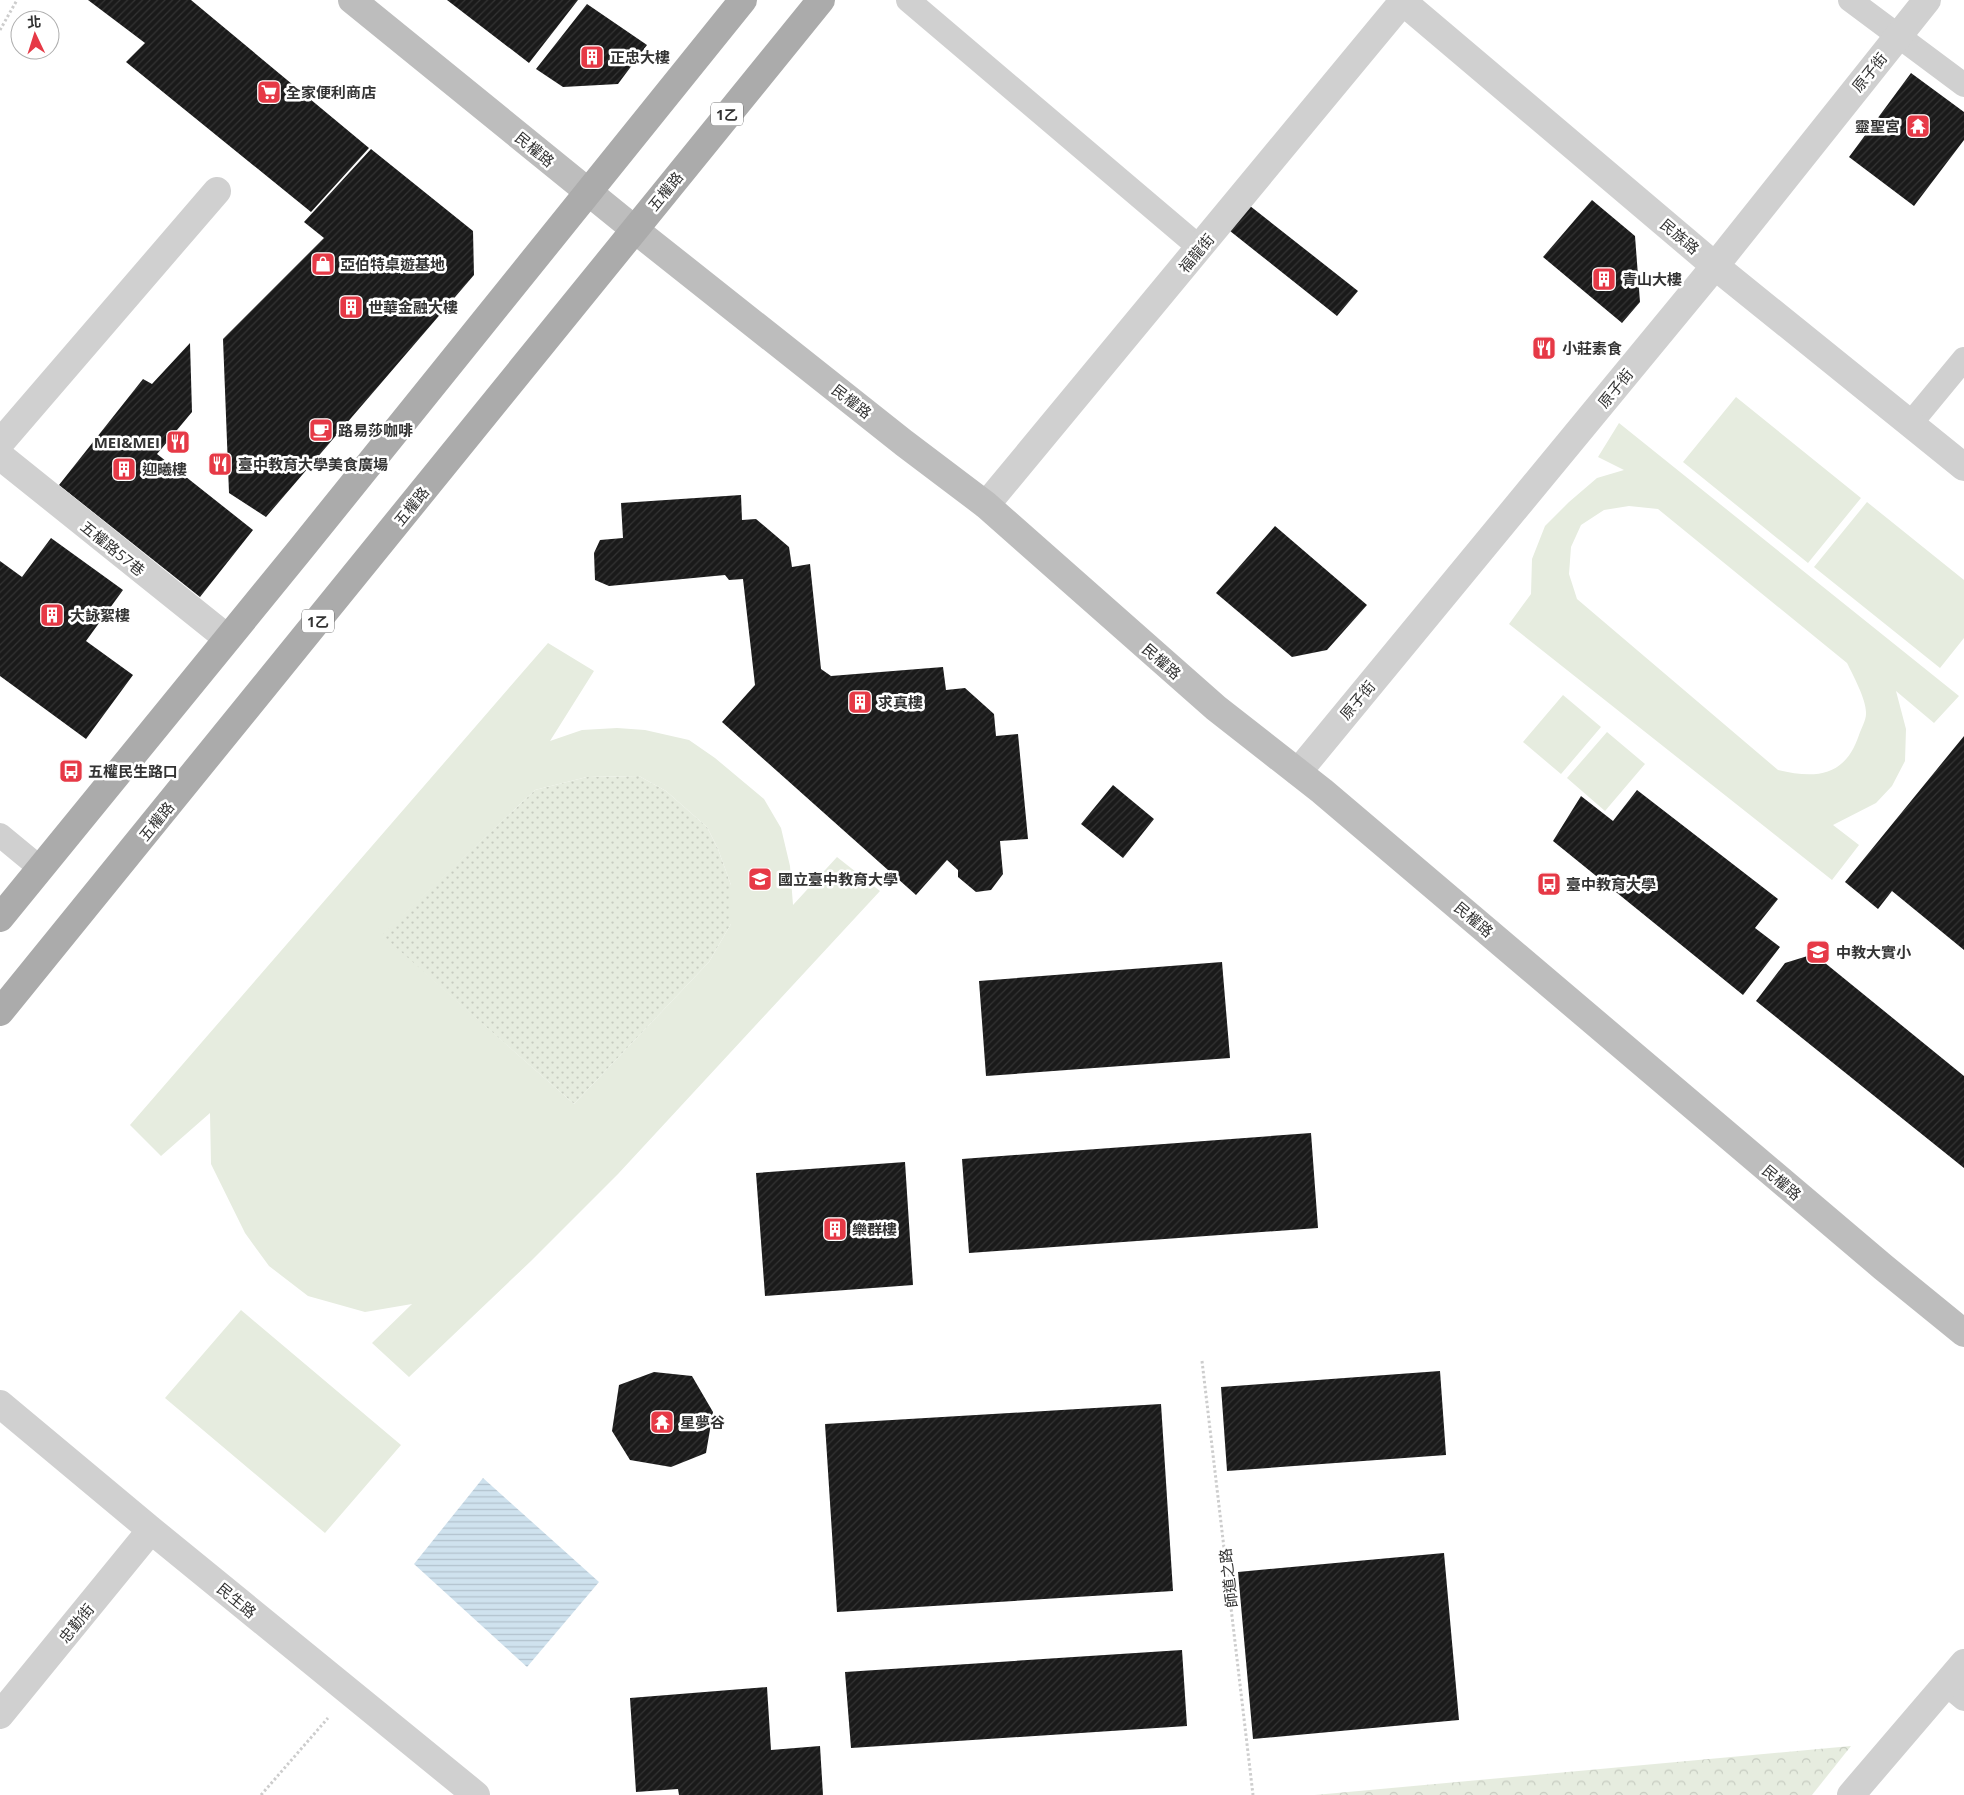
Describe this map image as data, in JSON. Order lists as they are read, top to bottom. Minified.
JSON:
{"streets":{"main road":["1乙","民權路","五權路"],"street":["原子街","民族路","福龍街","五權路57巷","民生路","忠勤街"],"path":["師道之路"]},"crossings":[["原子街","民權路"],["原子街","民族路"],["民權路","五權路"],["民權路","福龍街"],["民族路","福龍街"],["民生路","忠勤街"]],"places":{"building":["正忠大樓","青山大樓","世華金融大樓","迎曦樓","大詠絮樓","求真樓","樂群樓"],"supermarket":["全家便利商店"],"temple":["靈聖宮","星夢谷"],"shop":["亞伯特桌遊基地"],"restaurant":["小莊素食","MEI&MEI","臺中教育大學美食廣場"],"cafe":["路易莎咖啡"],"bus stop":["五權民生路口","臺中教育大學"],"school or university":["國立臺中教育大學","中教大實小"]},"north":"top"}
